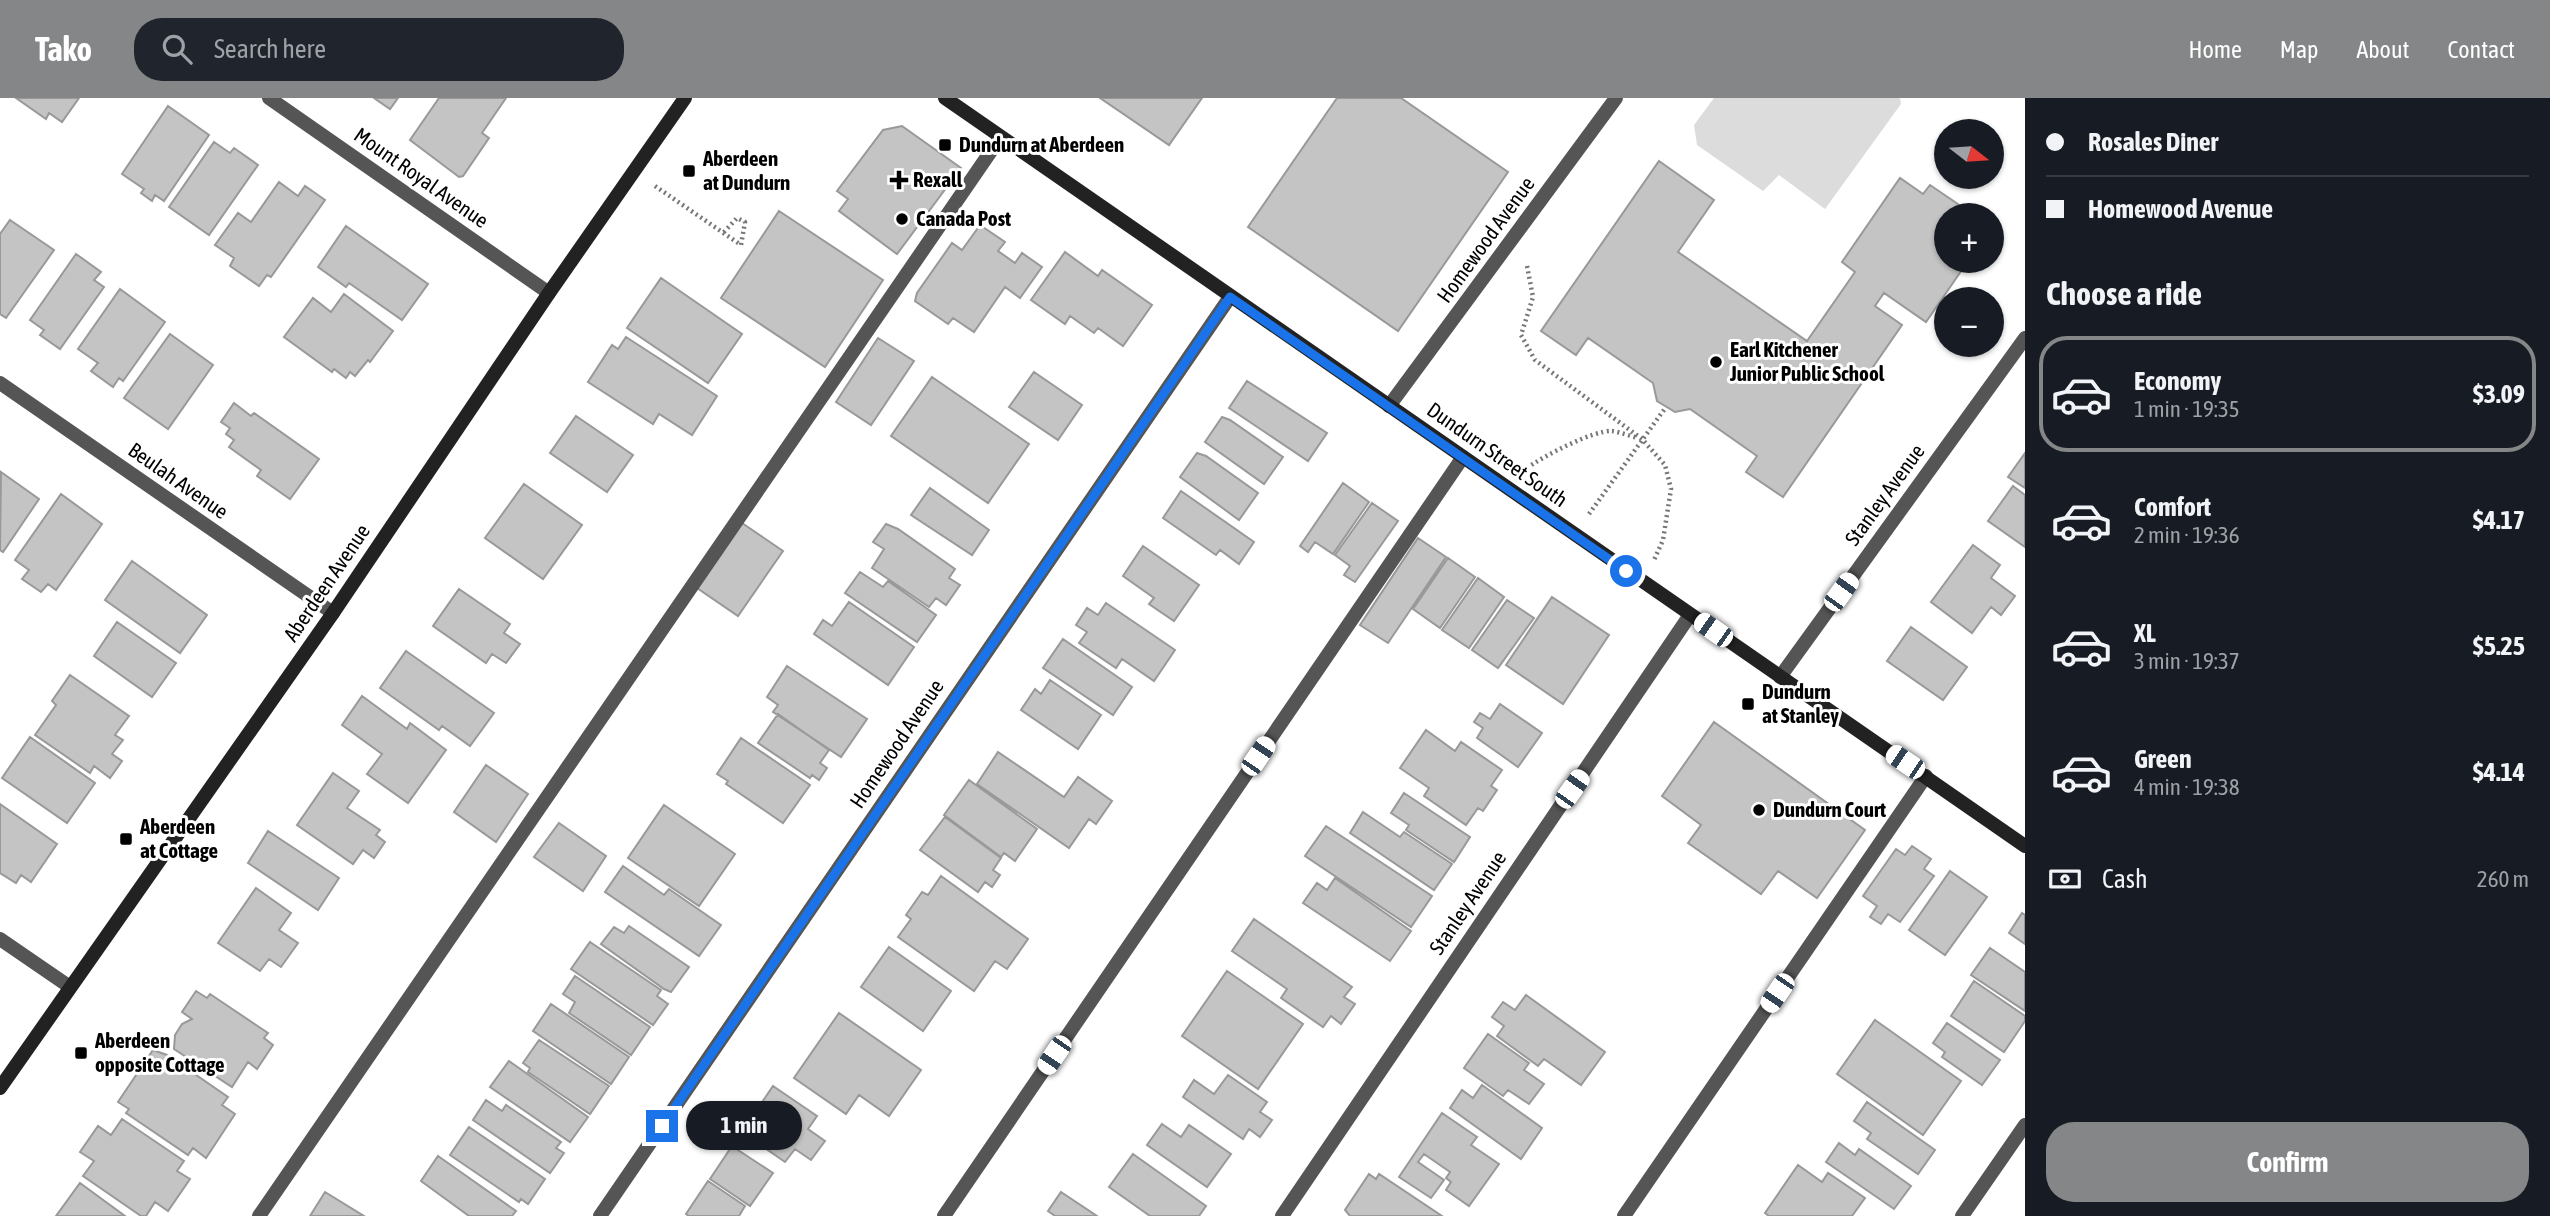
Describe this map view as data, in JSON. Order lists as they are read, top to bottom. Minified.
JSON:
{"streets":{"main road":["Dundurn Street South","Aberdeen Avenue"],"street":["Mount Royal Avenue","Homewood Avenue","Beulah Avenue","Stanley Avenue"]},"crossings":[["Mount Royal Avenue","Aberdeen Avenue"],["Homewood Avenue","Dundurn Street South"],["Dundurn Street South","Stanley Avenue"],["Beulah Avenue","Aberdeen Avenue"]],"places":{"transit":["Dundurn at Aberdeen","Aberdeen at Dundurn","Dundurn at Stanley","Aberdeen at Cottage","Aberdeen opposite Cottage"],"health":["Rexall"],"other":["Canada Post","Earl Kitchener Junior Public School","Dundurn Court"]},"north":"right","page":{"header":"Tako","search":"Search here","nav":["Home","Map","About","Contact"],"banner":["Rosales Diner","Homewood Avenue"],"map_buttons":["+","−"],"heading":"Choose a ride","list":[{"name":"Economy","note":"1 min · 19:35","value":"$3.09"},{"name":"Comfort","note":"2 min · 19:36","value":"$4.17"},{"name":"XL","note":"3 min · 19:37","value":"$5.25"},{"name":"Green","note":"4 min · 19:38","value":"$4.14"}],"pay":["Cash","260 m"],"bubble":"1 min","buttons":"Confirm"}}
